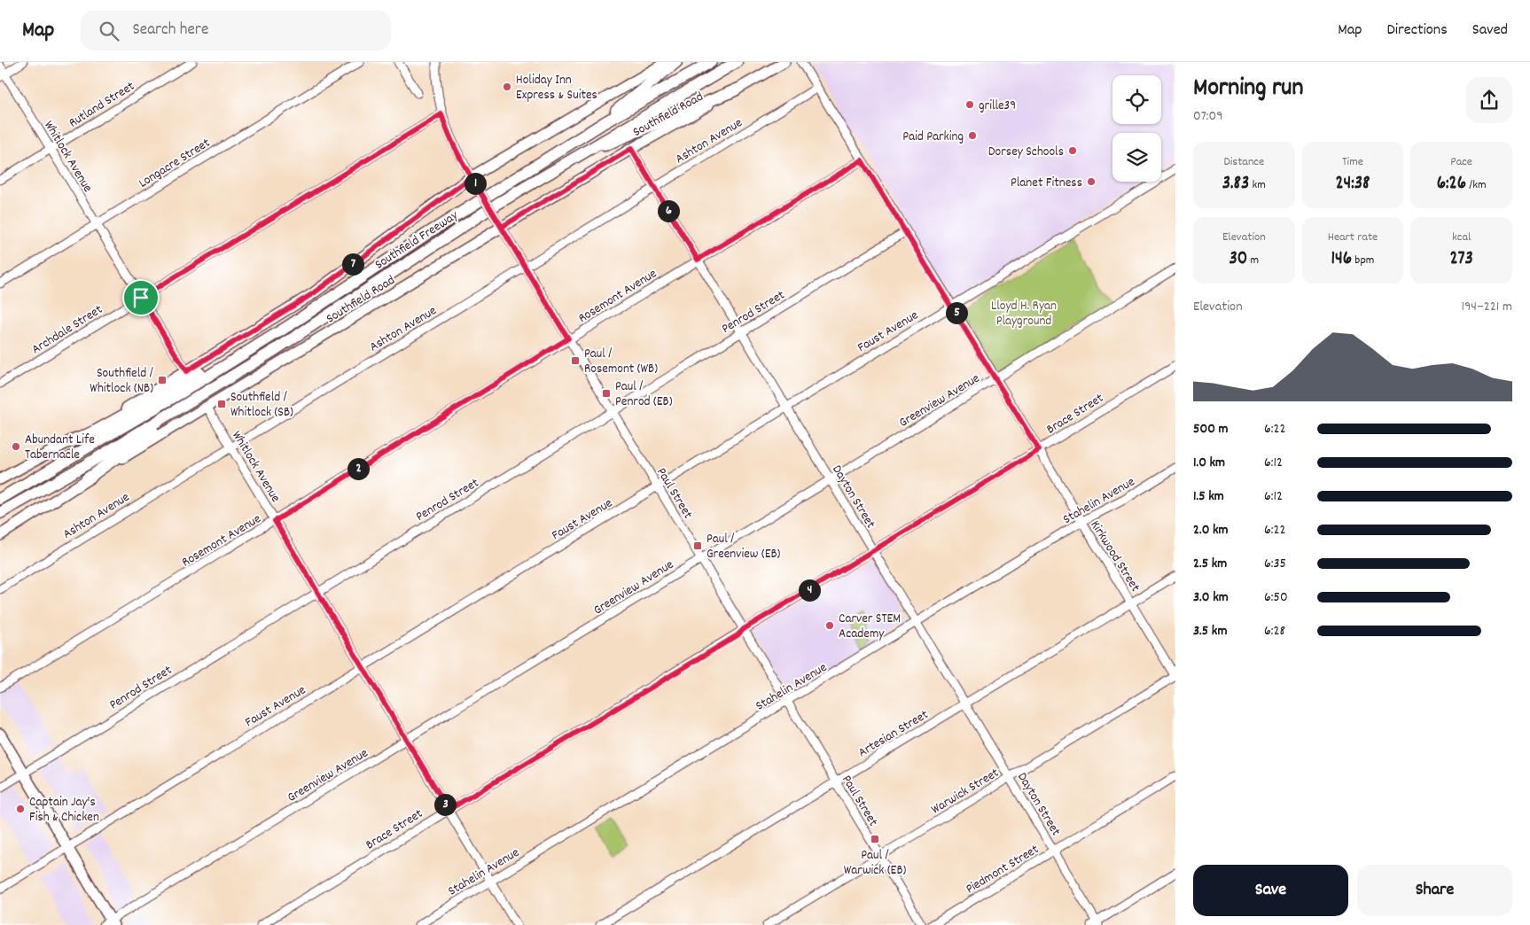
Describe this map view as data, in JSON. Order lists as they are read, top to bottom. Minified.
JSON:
{"streets":{"highway":["Southfield Freeway"],"main road":["Southfield Road"],"street":["Rutland Street","Ashton Avenue","Whitlock Avenue","Longacre Street","Rosemont Avenue","Penrod Street","Archdale Street","Faust Avenue","Greenview Avenue","Brace Street","Paul Street","Dayton Street","Stahelin Avenue","Kirkwood Street","Artesian Street","Warwick Street","Piedmont Street"]},"crossings":[["Rutland Street","Whitlock Avenue"],["Southfield Road","Whitlock Avenue"],["Southfield Road","Paul Street"],["Southfield Road","Dayton Street"],["Ashton Avenue","Whitlock Avenue"],["Ashton Avenue","Paul Street"],["Ashton Avenue","Dayton Street"],["Ashton Avenue","Kirkwood Street"],["Whitlock Avenue","Longacre Street"],["Whitlock Avenue","Rosemont Avenue"],["Whitlock Avenue","Penrod Street"],["Whitlock Avenue","Archdale Street"],["Whitlock Avenue","Faust Avenue"],["Whitlock Avenue","Greenview Avenue"],["Whitlock Avenue","Brace Street"],["Whitlock Avenue","Stahelin Avenue"],["Rosemont Avenue","Paul Street"],["Rosemont Avenue","Dayton Street"],["Rosemont Avenue","Kirkwood Street"],["Penrod Street","Paul Street"],["Penrod Street","Dayton Street"],["Penrod Street","Kirkwood Street"],["Archdale Street","Paul Street"],["Faust Avenue","Paul Street"],["Faust Avenue","Dayton Street"],["Faust Avenue","Kirkwood Street"],["Greenview Avenue","Paul Street"],["Greenview Avenue","Dayton Street"],["Greenview Avenue","Kirkwood Street"],["Brace Street","Paul Street"],["Brace Street","Dayton Street"],["Brace Street","Kirkwood Street"],["Paul Street","Stahelin Avenue"],["Paul Street","Artesian Street"],["Paul Street","Warwick Street"],["Dayton Street","Stahelin Avenue"],["Dayton Street","Artesian Street"],["Dayton Street","Warwick Street"],["Dayton Street","Piedmont Street"],["Stahelin Avenue","Kirkwood Street"],["Kirkwood Street","Artesian Street"],["Kirkwood Street","Warwick Street"]],"parks":["Lloyd H. Ryan Playground"],"places":{"other":["Holiday Inn Express & Suites","grille39","Paid Parking","Dorsey Schools","Planet Fitness","Abundant Life Tabernacle","Carver STEM Academy","Captain Jay's Fish & Chicken"],"transit":["Paul / Rosemont (WB)","Southfield / Whitlock (NB)","Paul / Penrod (EB)","Southfield / Whitlock (SB)","Paul / Greenview (EB)","Paul / Warwick (EB)"]},"page":{"header":"Map","search":"Search here","nav":["Map","Directions","Saved"],"heading":["Morning run","07:09"],"stats":[["Distance","3.83 km"],["Time","24:38"],["Pace","6:26 /km"],["Elevation","30 m"],["Heart rate","146 bpm"],["kcal","273"]],"pins":["1","6","7","5","2","4","3"],"chart":["Elevation","194–221 m"],"list":[{"name":"500 m","note":"6:22"},{"name":"1.0 km","note":"6:12"},{"name":"1.5 km","note":"6:12"},{"name":"2.0 km","note":"6:22"},{"name":"2.5 km","note":"6:35"},{"name":"3.0 km","note":"6:50"},{"name":"3.5 km","note":"6:28"}],"buttons":["Save","Share"]}}
